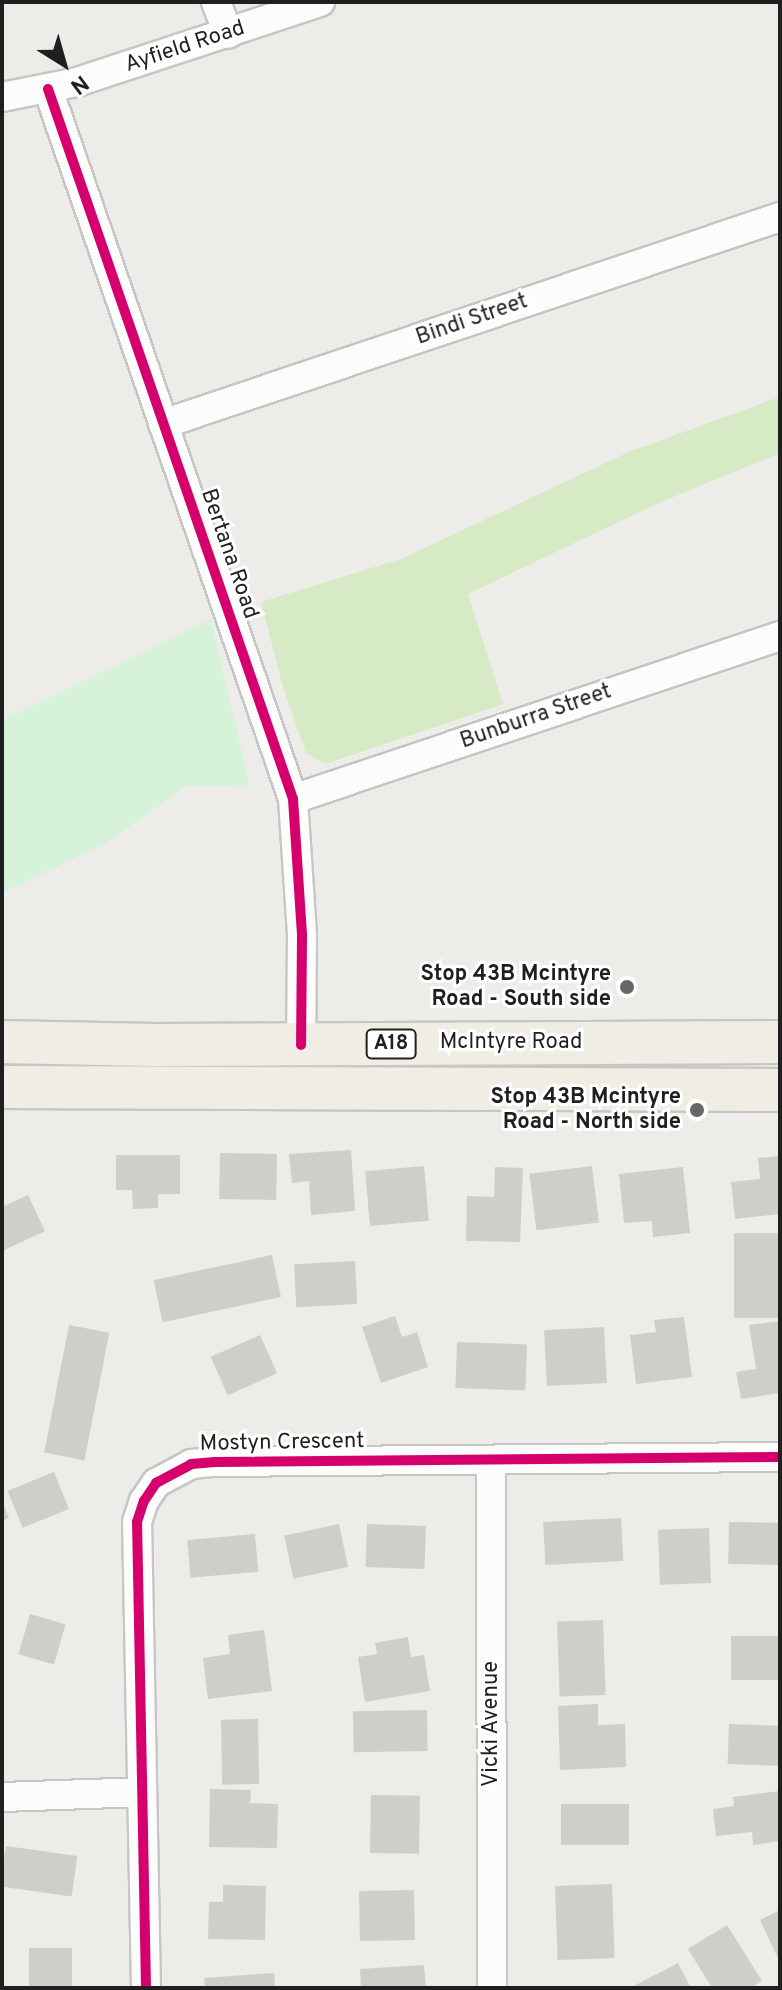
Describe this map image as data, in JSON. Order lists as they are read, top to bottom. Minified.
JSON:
{"streets":{"main road":["McIntyre Road","A18"],"street":["Ayfield Road","Bindi Street","Bertana Road","Bunburra Street","Mostyn Crescent","Vicki Avenue"]},"crossings":[["Ayfield Road","Bertana Road"],["Bindi Street","Bertana Road"],["Bertana Road","Bunburra Street"],["Bertana Road","McIntyre Road"],["Mostyn Crescent","Vicki Avenue"]],"places":["Stop 43B Mcintyre Road - South side","Stop 43B Mcintyre Road - North side"],"north":"bottom right"}
